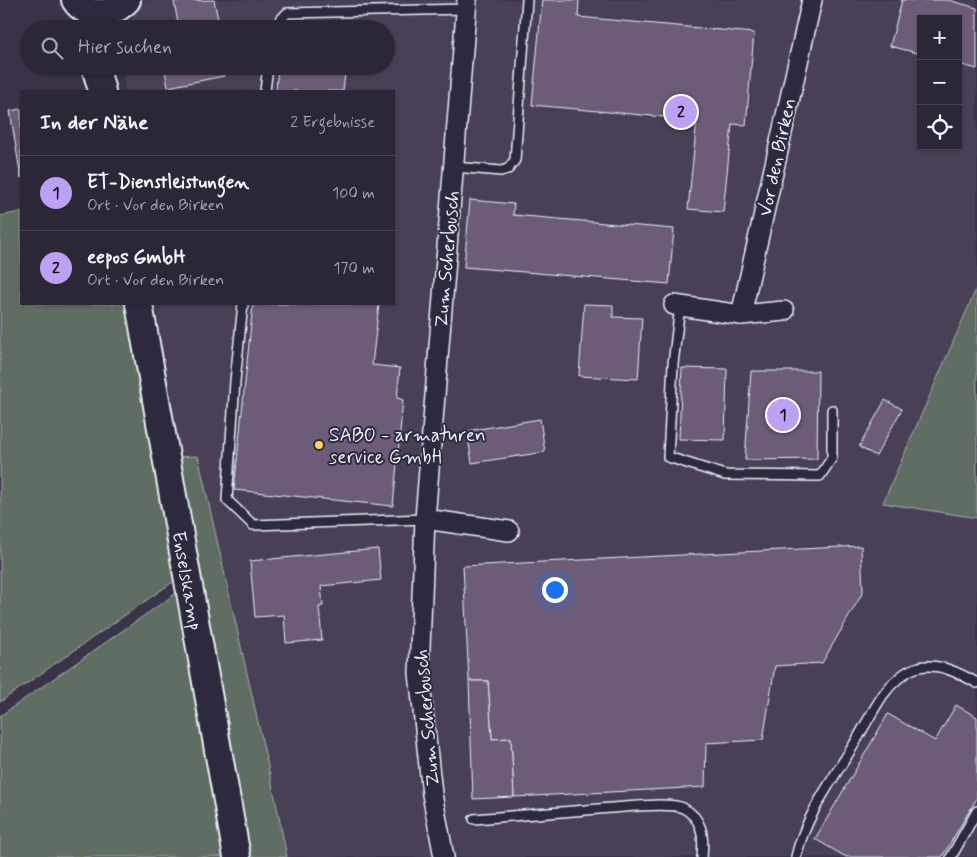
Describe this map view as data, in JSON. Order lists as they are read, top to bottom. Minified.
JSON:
{"streets":{"main road":["Enselskamp"],"street":["Vor den Birken","Zum Scherbusch"]},"places":["SABO - armaturen service GmbH"],"page":{"map_buttons":["+","−"],"search":"Hier suchen","heading":["In der Nähe","2 Ergebnisse"],"pins":["2","1"],"list":[{"mark":"1","name":"ET-Dienstleistungen","note":"Ort · Vor den Birken","value":"100 m"},{"mark":"2","name":"eepos GmbH","note":"Ort · Vor den Birken","value":"170 m"}]}}
